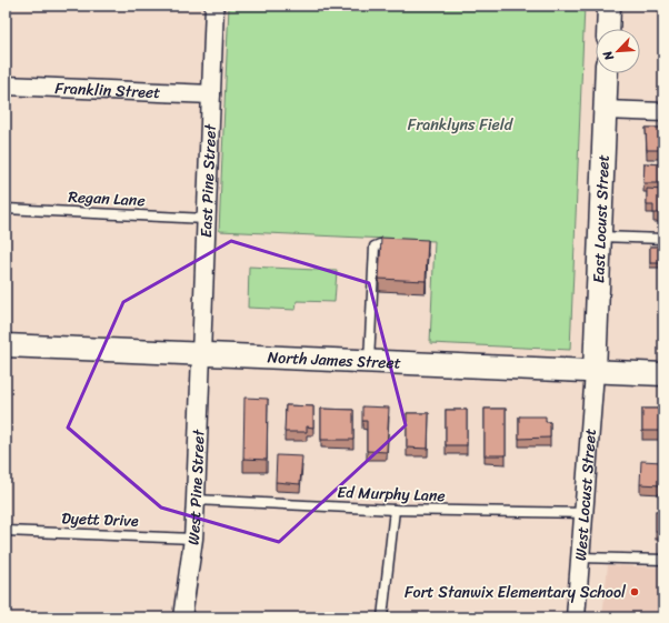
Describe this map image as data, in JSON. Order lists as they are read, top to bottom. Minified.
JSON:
{"streets":{"street":["Franklin Street","East Pine Street","East Locust Street","North James Street","West Pine Street","West Locust Street"],"lane":["Regan Lane","Ed Murphy Lane","Dyett Drive"]},"crossings":[["Franklin Street","East Pine Street"],["East Pine Street","Regan Lane"],["East Pine Street","North James Street"],["East Pine Street","West Pine Street"],["East Locust Street","North James Street"],["East Locust Street","West Locust Street"],["North James Street","West Pine Street"],["North James Street","West Locust Street"],["West Pine Street","Ed Murphy Lane"],["West Pine Street","Dyett Drive"],["Ed Murphy Lane","West Locust Street"]],"parks":["Franklyns Field"],"places":["Fort Stanwix Elementary School"],"north":"bottom left"}
